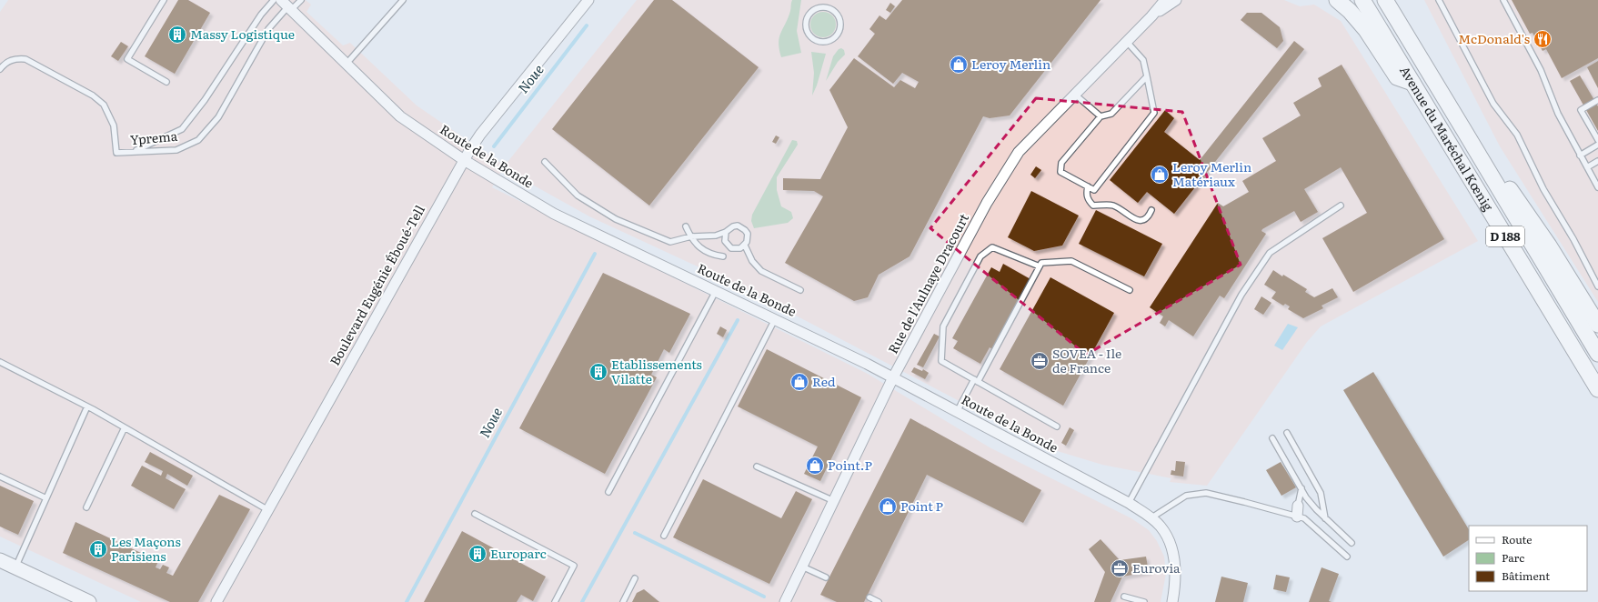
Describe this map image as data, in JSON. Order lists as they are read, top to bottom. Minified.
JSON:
{"streets":{"main road":["Avenue du Maréchal Kœnig","D 188"],"street":["Route de la Bonde","Rue de l'Aulnaye Dracourt","Boulevard Eugénie Éboué-Tell"],"lane":["Yprema"]},"crossings":[["Yprema","Route de la Bonde"],["Route de la Bonde","Rue de l'Aulnaye Dracourt"],["Route de la Bonde","Boulevard Eugénie Éboué-Tell"]],"water":["Noue"],"places":{"building":["Massy Logistique","Etablissements Vilatte","Les Maçons Parisiens","Europarc"],"restaurant":["McDonald's"],"shop":["Leroy Merlin","Leroy Merlin Matériaux","Red","Point.P","Point P"],"office":["SOVEA - Ile de France","Eurovia"]},"legend":["Route","Parc","Bâtiment"]}
